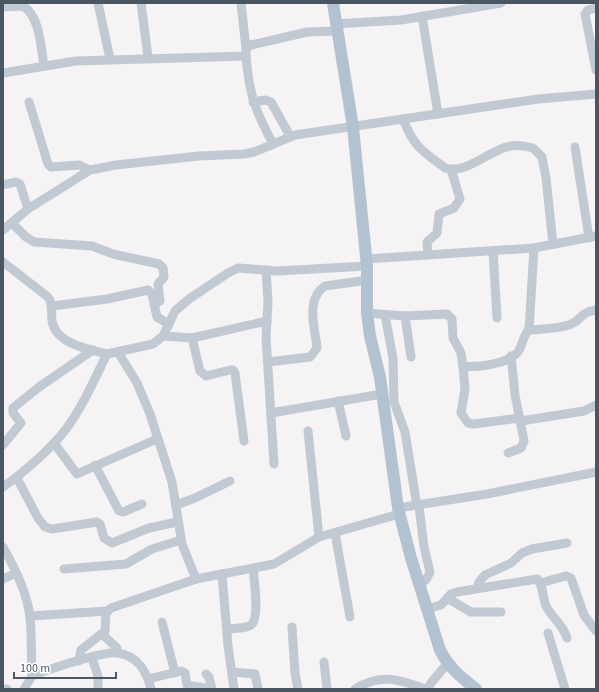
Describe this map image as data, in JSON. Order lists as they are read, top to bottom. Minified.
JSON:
{"scale_bar":"100 m"}
